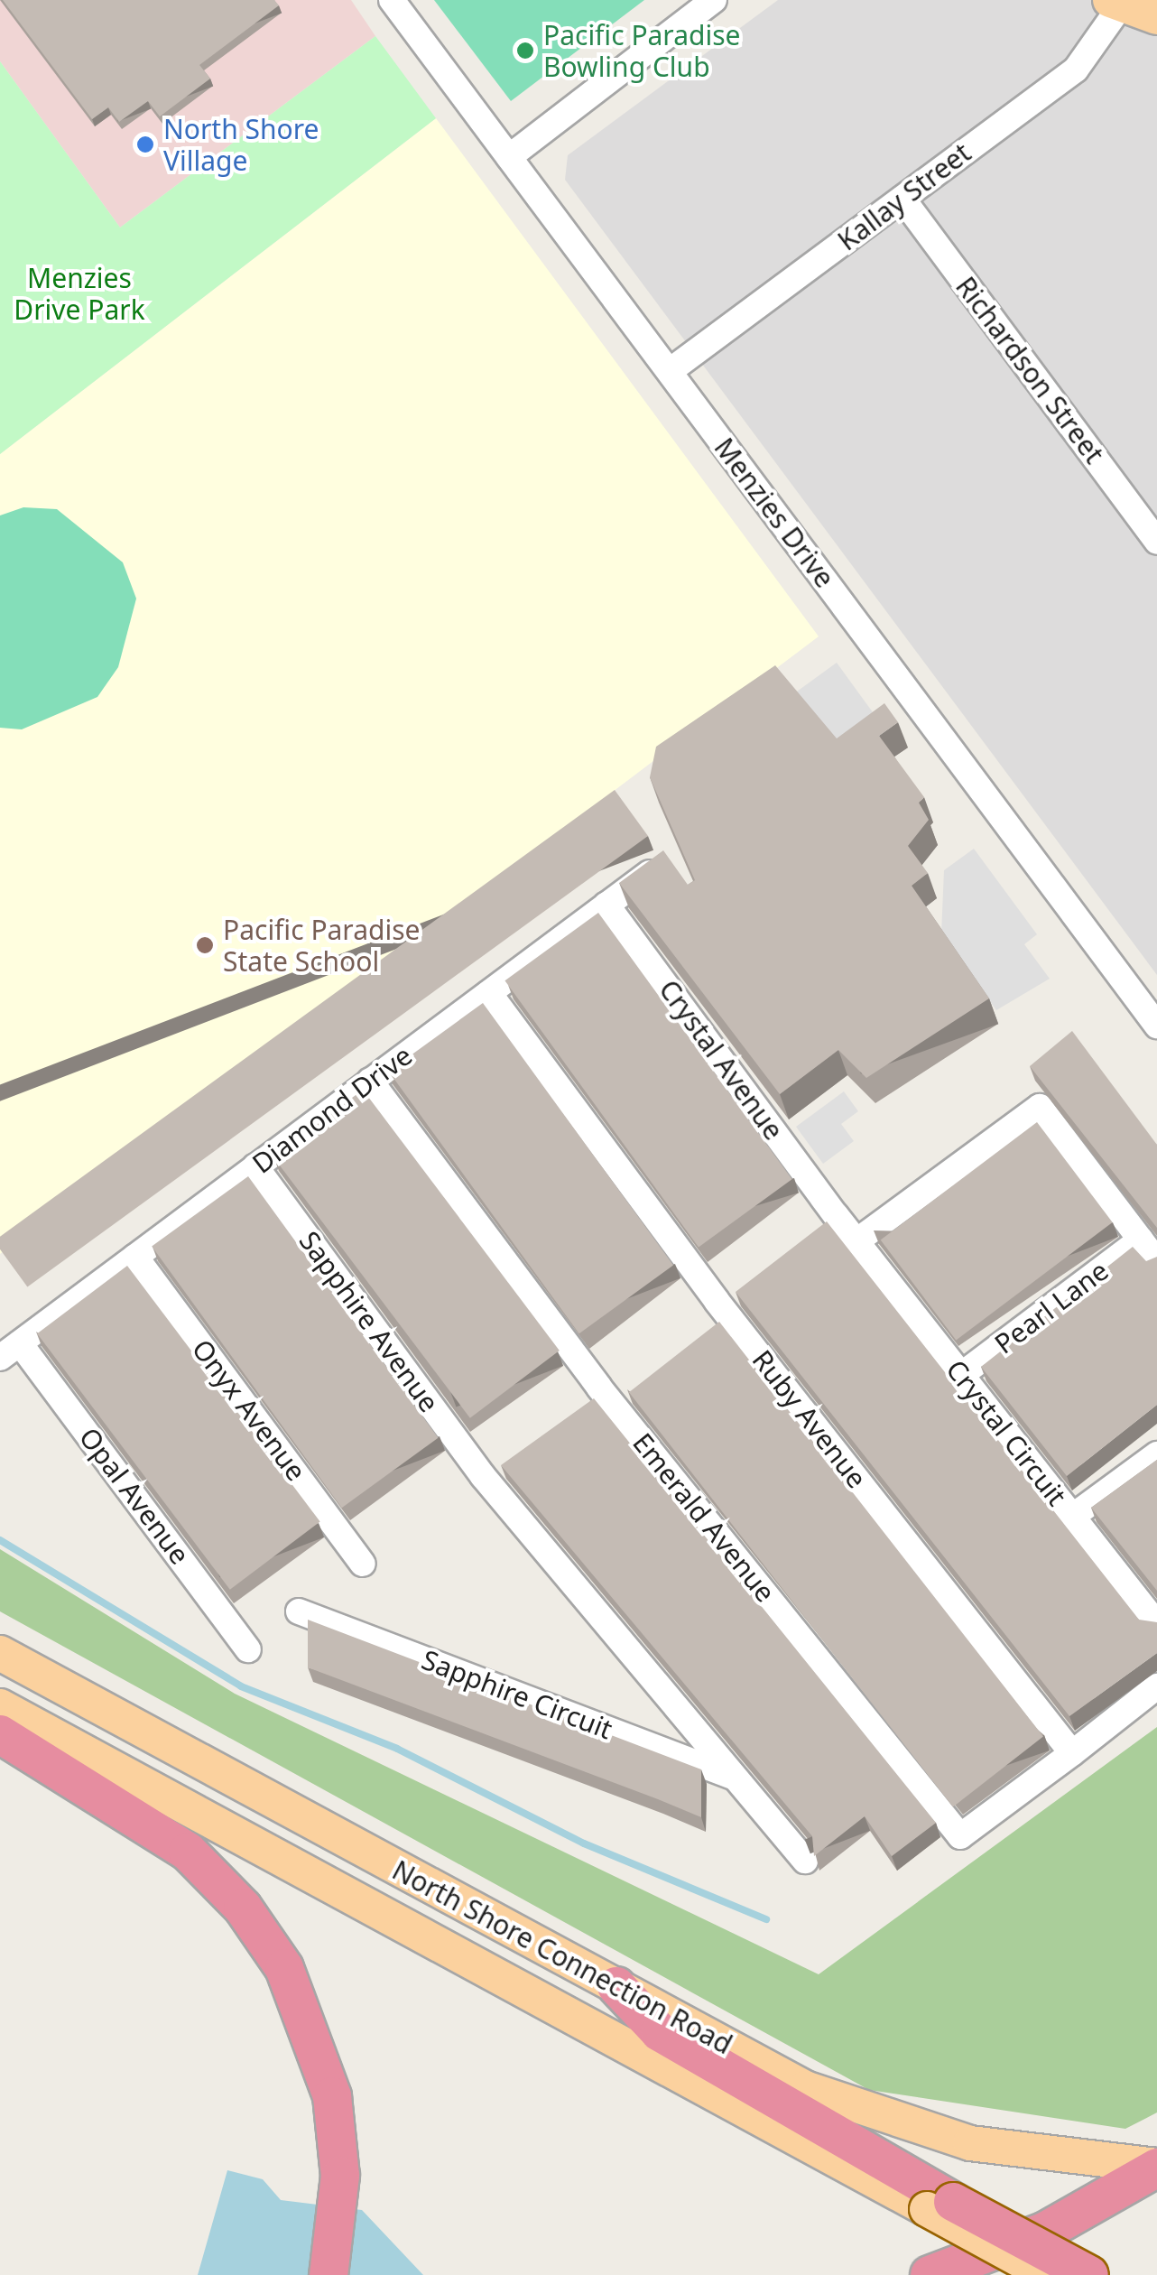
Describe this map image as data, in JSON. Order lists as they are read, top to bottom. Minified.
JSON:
{"streets":{"main road":["North Shore Connection Road"],"street":["Kallay Street","Richardson Street","Menzies Drive","Crystal Avenue","Diamond Drive","Pearl Lane","Sapphire Avenue","Onyx Avenue","Ruby Avenue","Crystal Circuit","Opal Avenue","Emerald Avenue","Sapphire Circuit"]},"crossings":[["Kallay Street","Richardson Street"],["Kallay Street","Menzies Drive"],["Crystal Avenue","Diamond Drive"],["Crystal Avenue","Crystal Circuit"],["Diamond Drive","Sapphire Avenue"],["Diamond Drive","Onyx Avenue"],["Diamond Drive","Ruby Avenue"],["Diamond Drive","Opal Avenue"],["Diamond Drive","Emerald Avenue"],["Pearl Lane","Crystal Circuit"],["Sapphire Avenue","Sapphire Circuit"],["Ruby Avenue","Emerald Avenue"]],"parks":["Menzies Drive Park"],"places":["Pacific Paradise Bowling Club","North Shore Village","Pacific Paradise State School"]}
